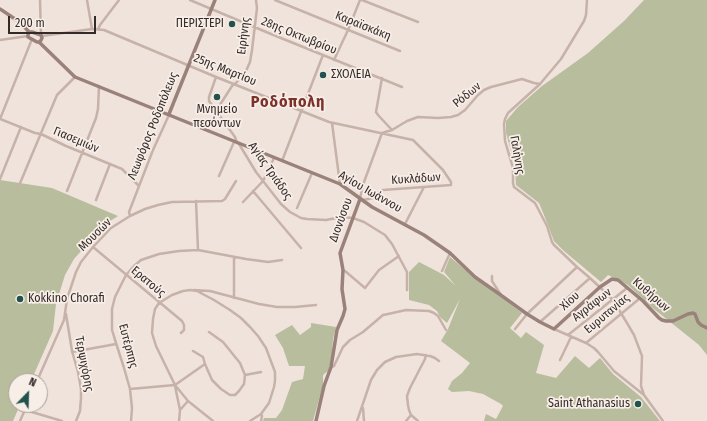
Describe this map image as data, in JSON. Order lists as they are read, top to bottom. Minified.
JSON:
{"streets":{"street":["Καραϊσκάκη","Ειρήνης","28ης Οκτωβρίου","25ης Μαρτίου","Ρόδων","Λεωφόρος Ροδοπόλεως","Γιασεμιών","Γαλήνης","Αγίας Τριάδος","Κυκλάδων","Αγίου Ιωάννου","Διονύσου","Μουσών","Ερατούς","Κυθήρων","Χίου","Αγράφων","Ευρυτανίας","Ευτέρπης","Τερψιχόρης"]},"crossings":[["Ειρήνης","28ης Οκτωβρίου"],["Ειρήνης","25ης Μαρτίου"],["28ης Οκτωβρίου","Λεωφόρος Ροδοπόλεως"],["25ης Μαρτίου","Ρόδων"],["25ης Μαρτίου","Λεωφόρος Ροδοπόλεως"],["25ης Μαρτίου","Κυκλάδων"],["25ης Μαρτίου","Διονύσου"],["Ρόδων","Γαλήνης"],["Ρόδων","Διονύσου"],["Λεωφόρος Ροδοπόλεως","Γιασεμιών"],["Λεωφόρος Ροδοπόλεως","Αγίου Ιωάννου"],["Λεωφόρος Ροδοπόλεως","Μουσών"],["Γαλήνης","Αγίου Ιωάννου"],["Γαλήνης","Κυθήρων"],["Γαλήνης","Χίου"],["Γαλήνης","Αγράφων"],["Γαλήνης","Ευρυτανίας"],["Αγίας Τριάδος","Αγίου Ιωάννου"],["Αγίας Τριάδος","Διονύσου"],["Κυκλάδων","Αγίου Ιωάννου"],["Κυκλάδων","Διονύσου"],["Αγίου Ιωάννου","Διονύσου"],["Αγίου Ιωάννου","Χίου"],["Αγίου Ιωάννου","Αγράφων"],["Αγίου Ιωάννου","Ευρυτανίας"],["Μουσών","Ερατούς"],["Μουσών","Τερψιχόρης"],["Ερατούς","Ευτέρπης"],["Κυθήρων","Χίου"],["Κυθήρων","Αγράφων"],["Κυθήρων","Ευρυτανίας"]],"districts":["Ροδόπολη"],"places":["ΠΕΡΙΣΤΕΡΙ","ΣΧΟΛΕΙΑ","Μνημείο πεσόντων","Kokkino Chorafi","Saint Athanasius"],"scale_bar":"200 m","north":"top right"}
